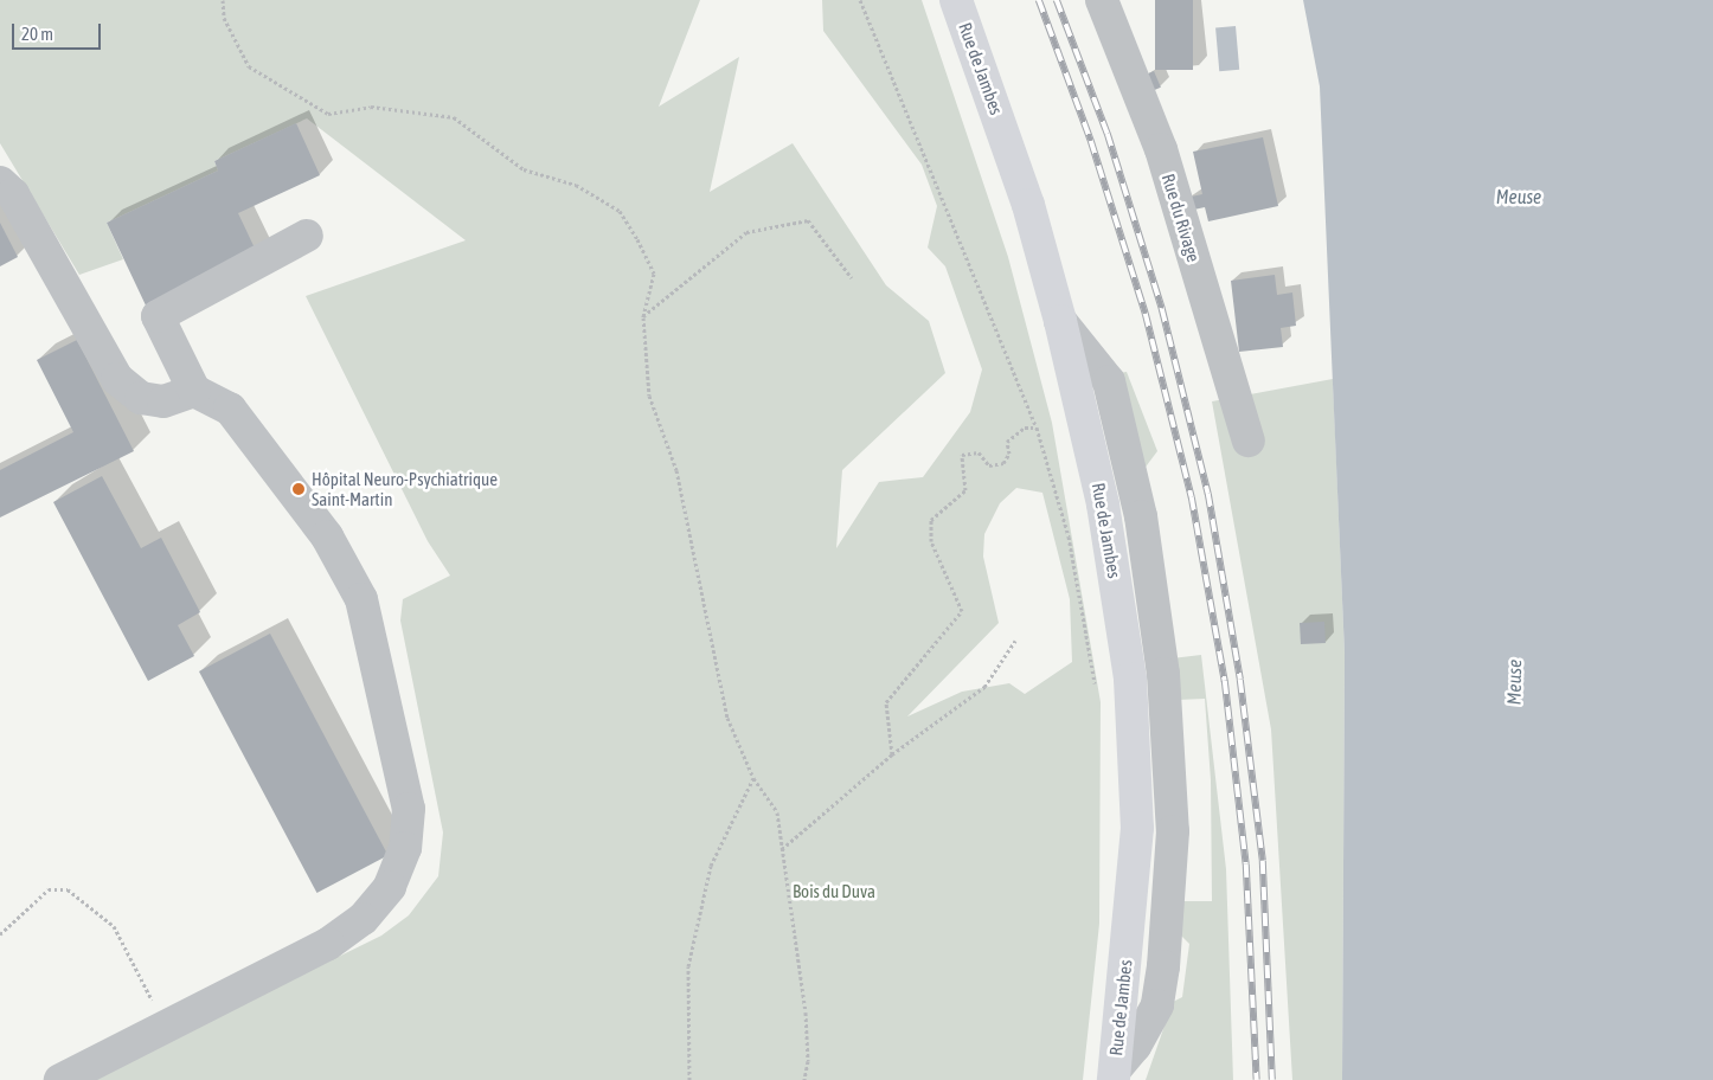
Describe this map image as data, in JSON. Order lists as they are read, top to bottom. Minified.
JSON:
{"streets":{"main road":["Rue de Jambes"],"street":["Rue du Rivage"]},"water":["Meuse"],"parks":["Bois du Duva"],"places":["Hôpital Neuro-Psychiatrique Saint-Martin"],"scale_bar":"20 m"}
